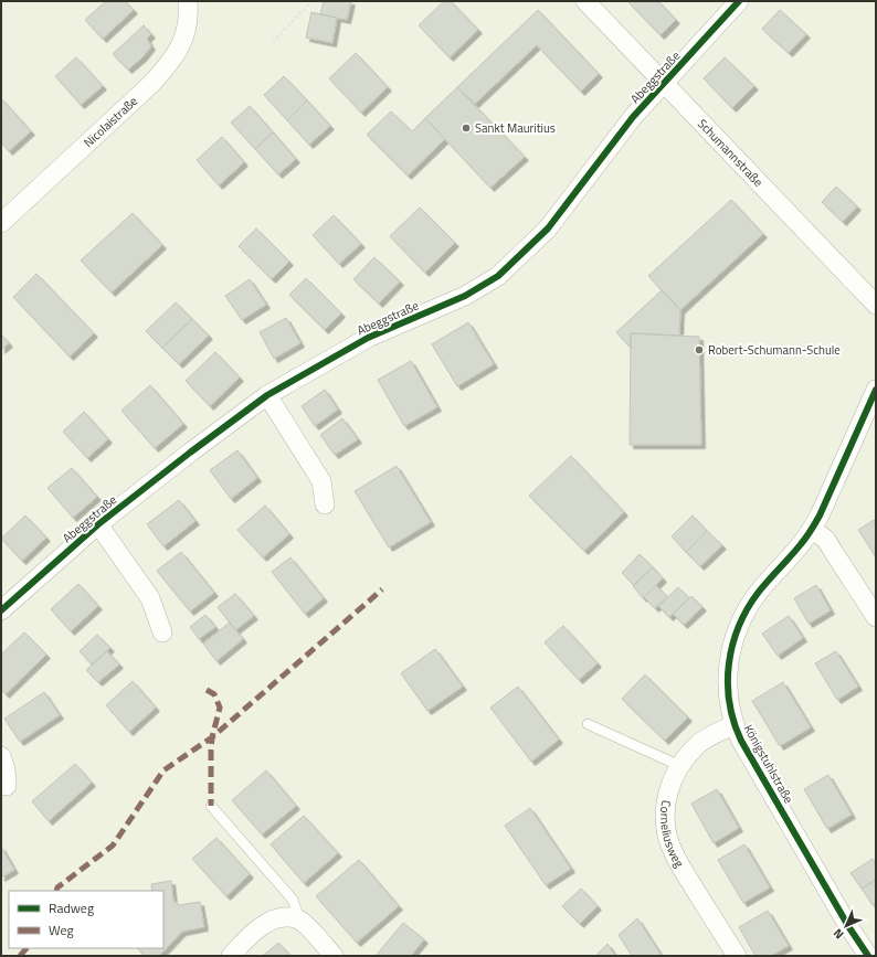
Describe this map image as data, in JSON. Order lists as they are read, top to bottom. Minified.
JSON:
{"streets":{"street":["Abeggstraße","Nicolaistraße","Schumannstraße","Königstuhlstraße","Corneliusweg"]},"crossings":[["Abeggstraße","Schumannstraße"],["Königstuhlstraße","Corneliusweg"]],"places":["Sankt Mauritius","Robert-Schumann-Schule"],"legend":["Radweg","Weg"],"north":"bottom left"}
